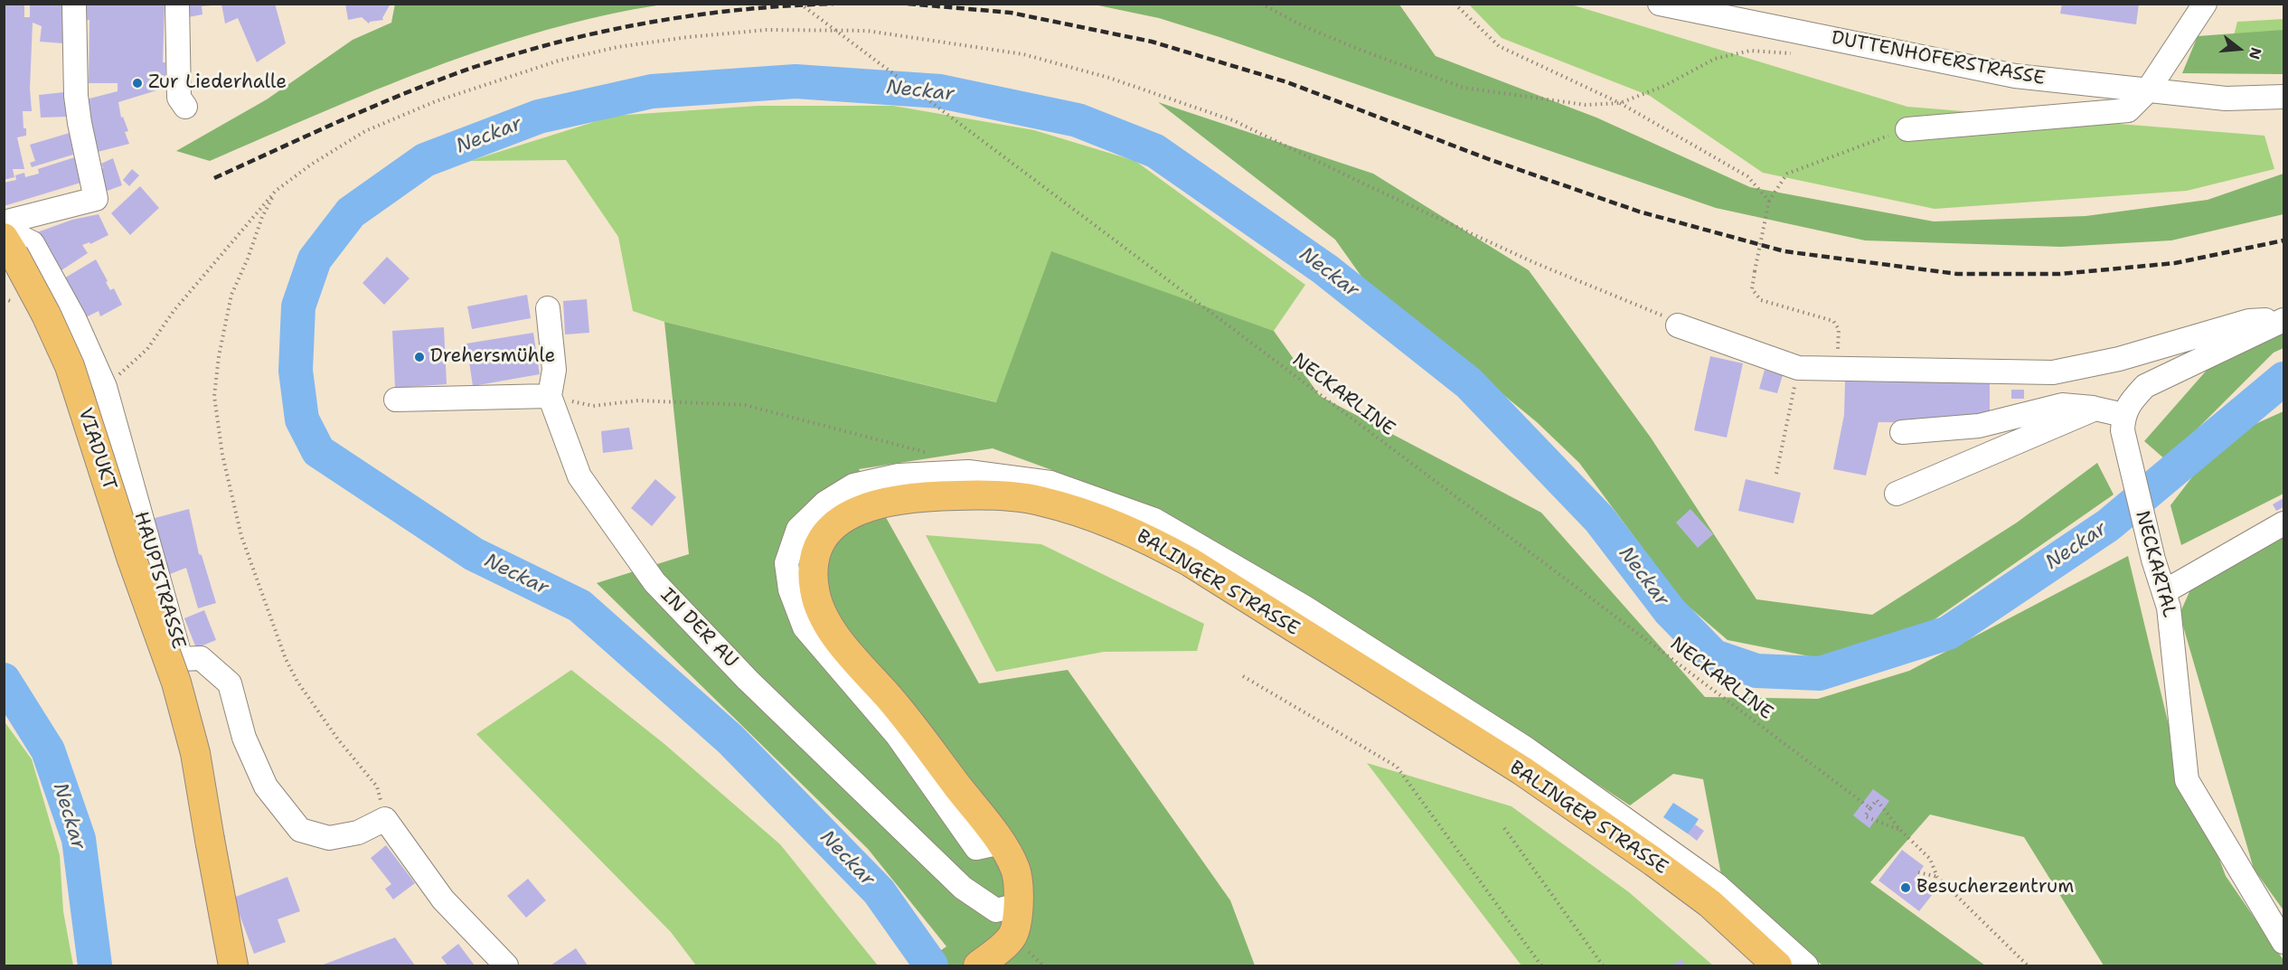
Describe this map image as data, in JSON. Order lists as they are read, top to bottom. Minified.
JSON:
{"streets":{"main road":["VIADUKT","BALINGER STRASSE"],"street":["DUTTENHOFERSTRASSE","NECKARTAL","HAUPTSTRASSE","IN DER AU"],"path":["NECKARLINE"]},"crossings":[["VIADUKT","HAUPTSTRASSE"],["BALINGER STRASSE","IN DER AU"]],"water":["Neckar"],"places":["Zur Liederhalle","Drehersmühle","Besucherzentrum"],"north":"right"}
